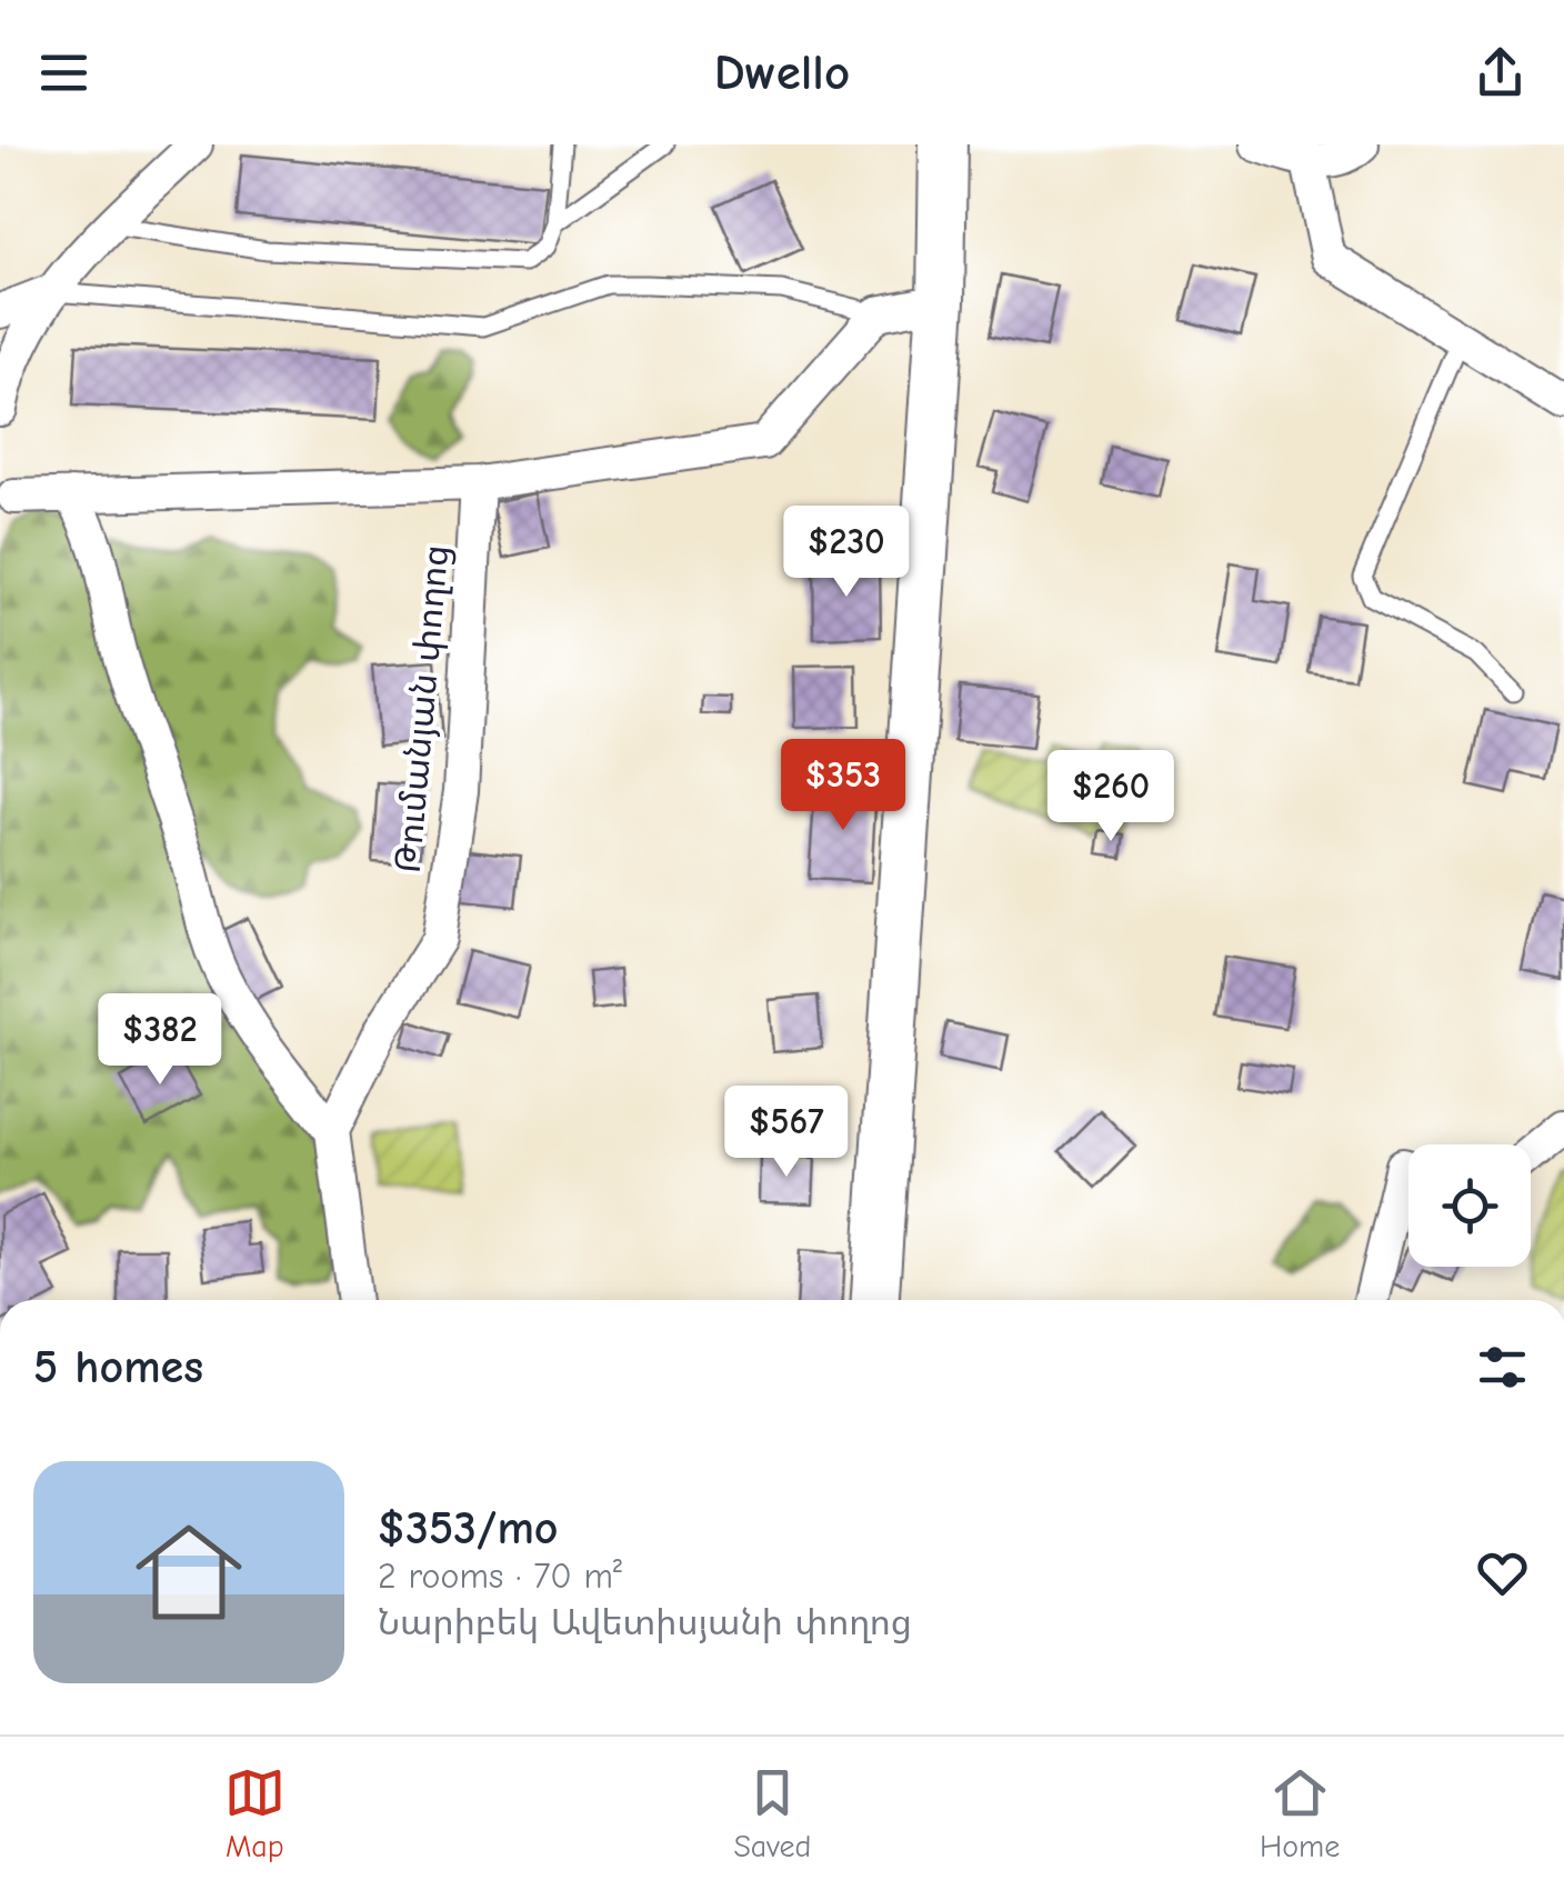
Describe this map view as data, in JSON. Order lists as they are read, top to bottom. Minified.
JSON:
{"streets":{"street":["Թումանյան փողոց"]},"page":{"header":"Dwello","price":["$230","$353","$260","$382","$567"],"heading":"5 homes","list":[{"name":"$353/mo","note":"2 rooms · 70 m² · Նարիբեկ Ավետիսյանի փողոց"}],"tabs":["Map","Saved","Home"]}}
